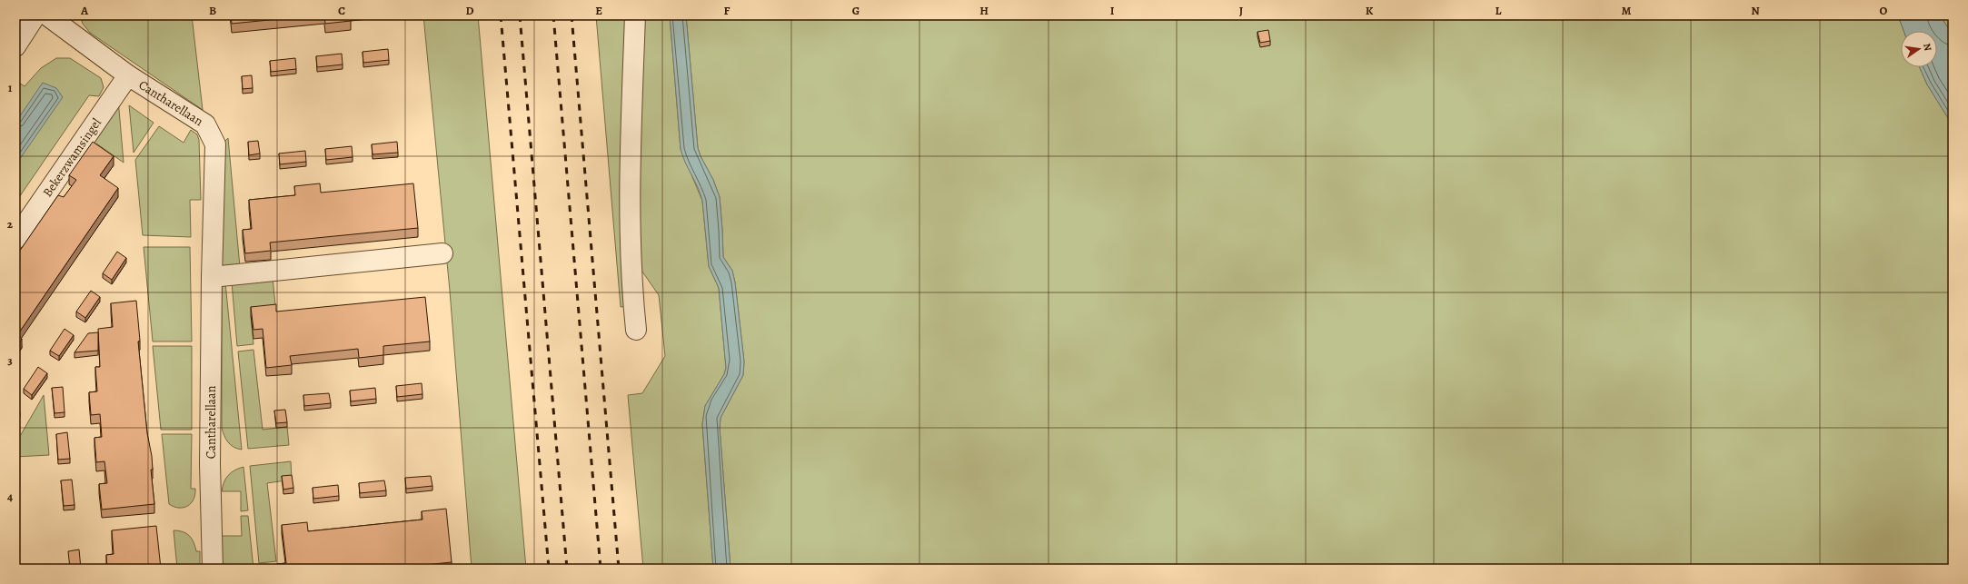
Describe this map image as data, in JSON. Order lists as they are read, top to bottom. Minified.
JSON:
{"streets":{"street":["Cantharellaan","Bekerzwamsingel"]},"crossings":[["Cantharellaan","Bekerzwamsingel"]],"north":"right","grid":{"columns":["A","B","C","D","E","F","G","H","I","J","K","L","M","N","O"],"rows":["1","2","3","4"]}}
